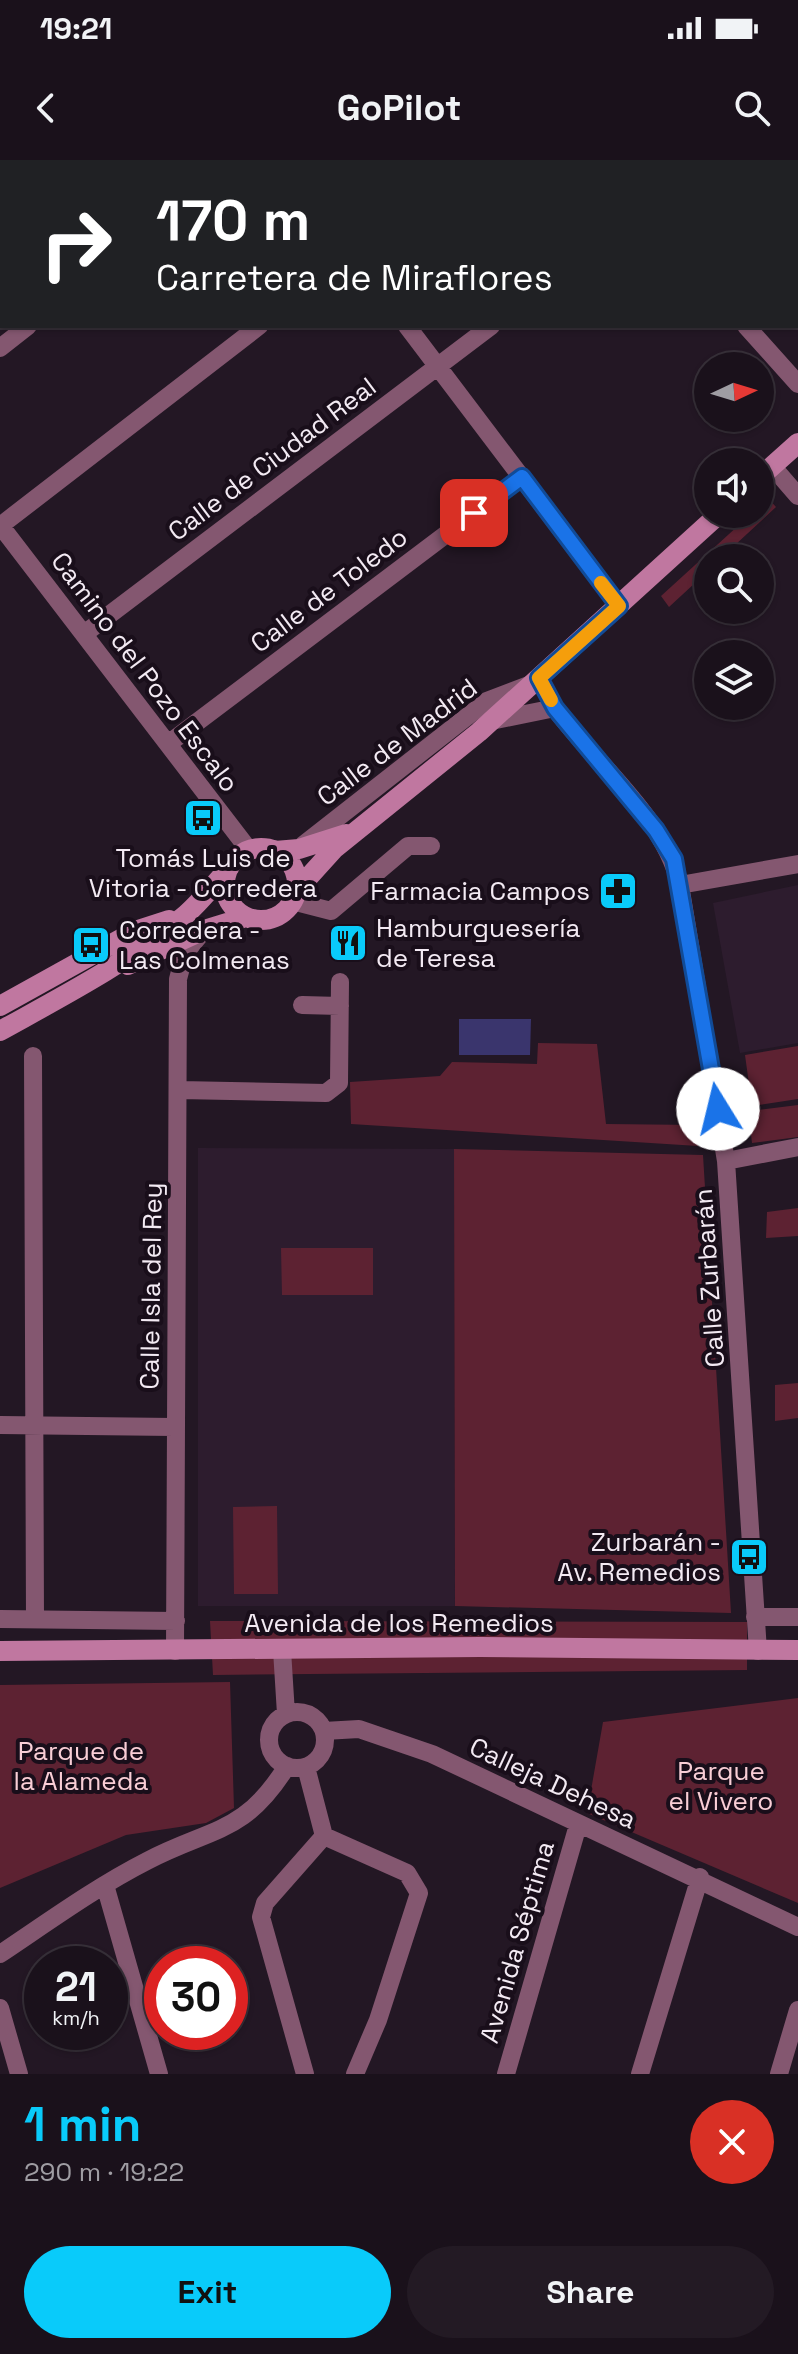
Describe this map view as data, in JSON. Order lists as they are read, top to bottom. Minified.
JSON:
{"streets":{"main road":["Calle de Madrid","Avenida de los Remedios"],"street":["Calle de Ciudad Real","Calle de Toledo","Camino del Pozo Escalo","Calle Zurbarán","Calle Isla del Rey","Calleja Dehesa","Avenida Séptima"]},"crossings":[["Calle de Ciudad Real","Camino del Pozo Escalo"],["Calle de Toledo","Camino del Pozo Escalo"],["Camino del Pozo Escalo","Calle de Madrid"],["Calle de Madrid","Calle Zurbarán"],["Calle Zurbarán","Avenida de los Remedios"],["Calle Isla del Rey","Avenida de los Remedios"],["Calleja Dehesa","Avenida Séptima"]],"parks":["Parque de la Alameda","Parque el Vivero"],"places":{"bus stop":["Tomás Luis de Vitoria - Corredera","Corredera - Las Colmenas","Zurbarán - Av. Remedios"],"pharmacy":["Farmacia Campos"],"restaurant":["Hamburguesería de Teresa"]},"north":"right","page":{"status":"19:21","header":"GoPilot","turn":["170 m","Carretera de Miraflores"],"speed":"21 km/h","limit":"30","heading":["1 min","290 m · 19:22"],"buttons":["Exit","Share"]}}
